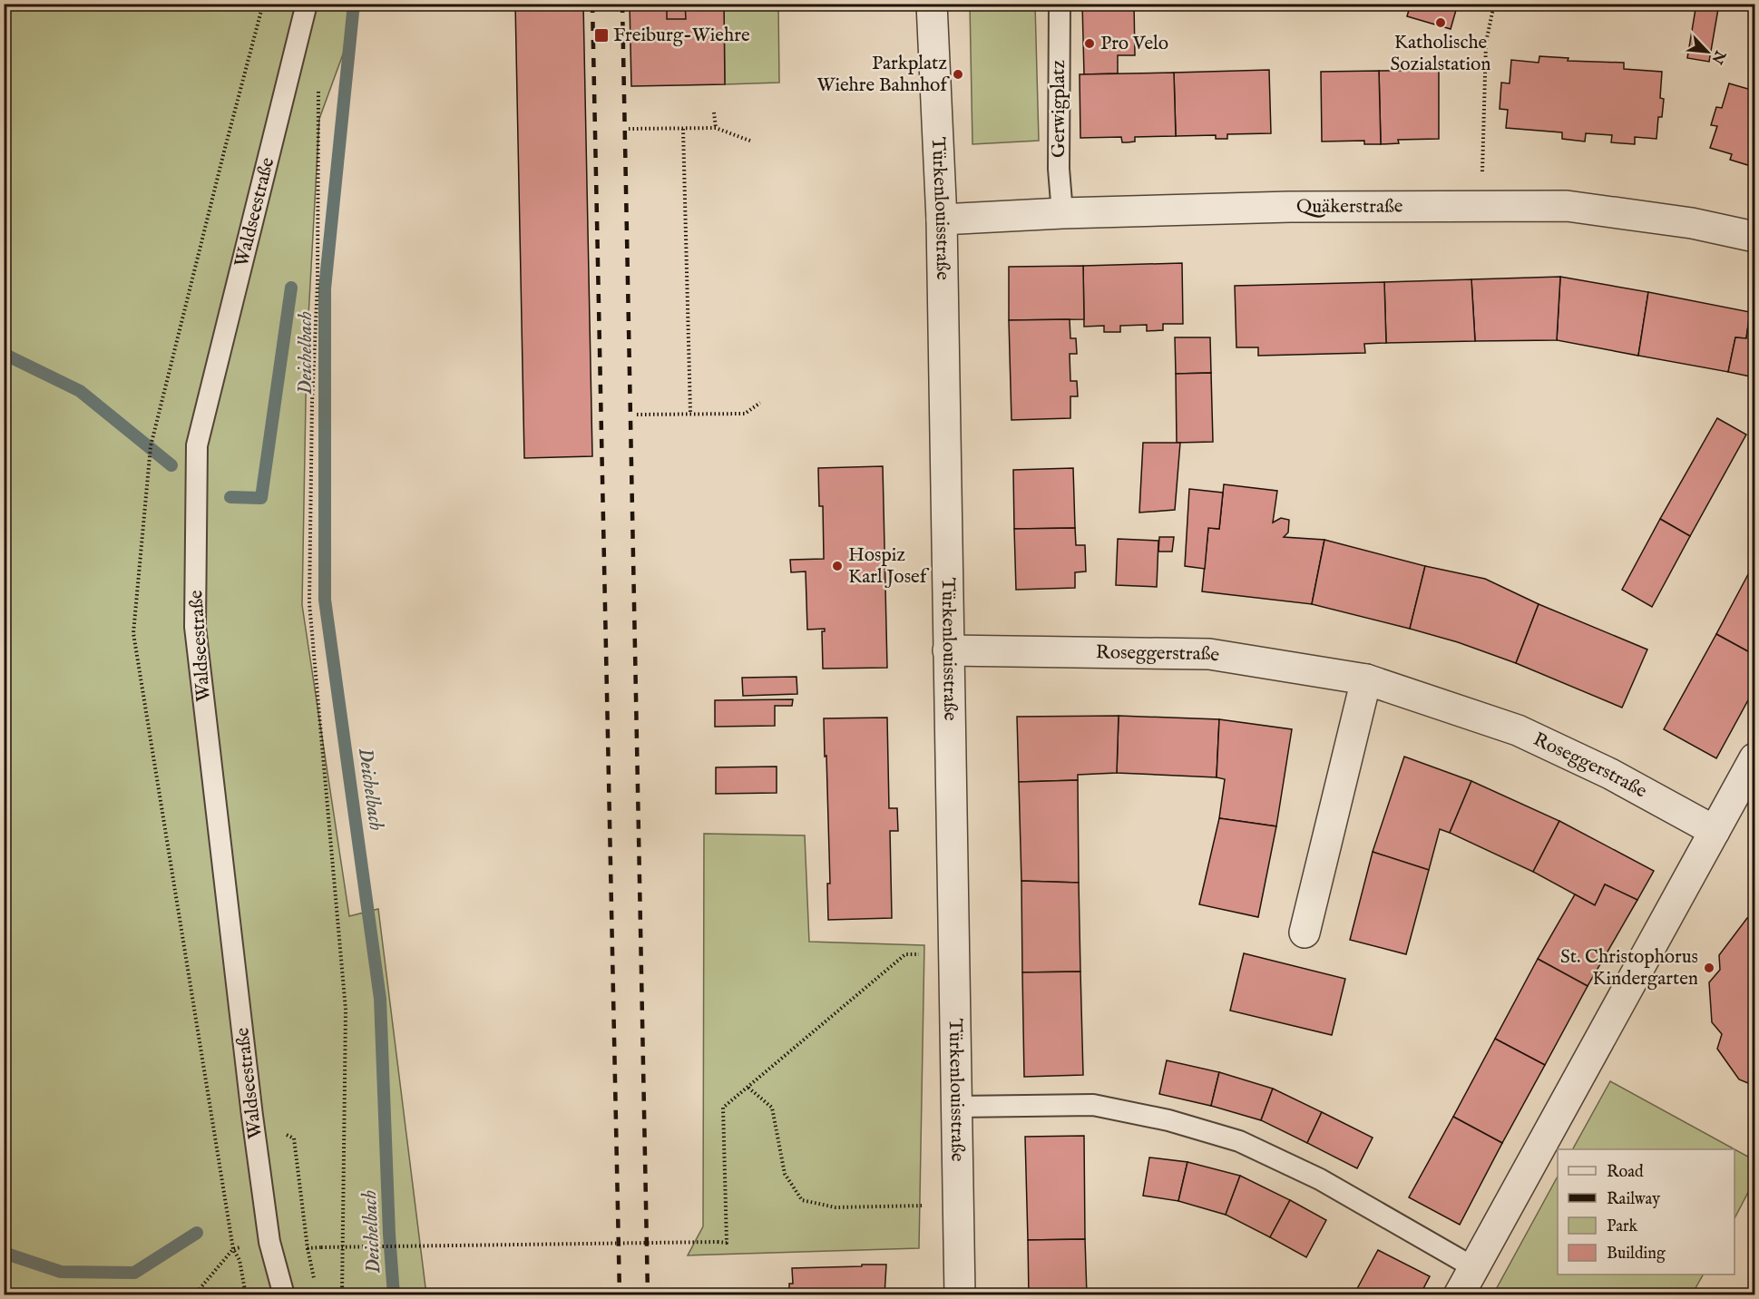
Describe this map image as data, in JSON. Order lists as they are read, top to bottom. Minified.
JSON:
{"streets":{"street":["Quäkerstraße","Türkenlouisstraße","Roseggerstraße"],"lane":["Gerwigplatz","Waldseestraße"]},"crossings":[["Gerwigplatz","Quäkerstraße"],["Quäkerstraße","Türkenlouisstraße"],["Türkenlouisstraße","Roseggerstraße"]],"water":["Deichelbach"],"places":{"other":["Katholische Sozialstation","Pro Velo","Parkplatz Wiehre Bahnhof","Hospiz Karl Josef","St. Christophorus Kindergarten"],"transit":["Freiburg-Wiehre"]},"legend":["Road","Railway","Park","Building"],"north":"bottom right"}
